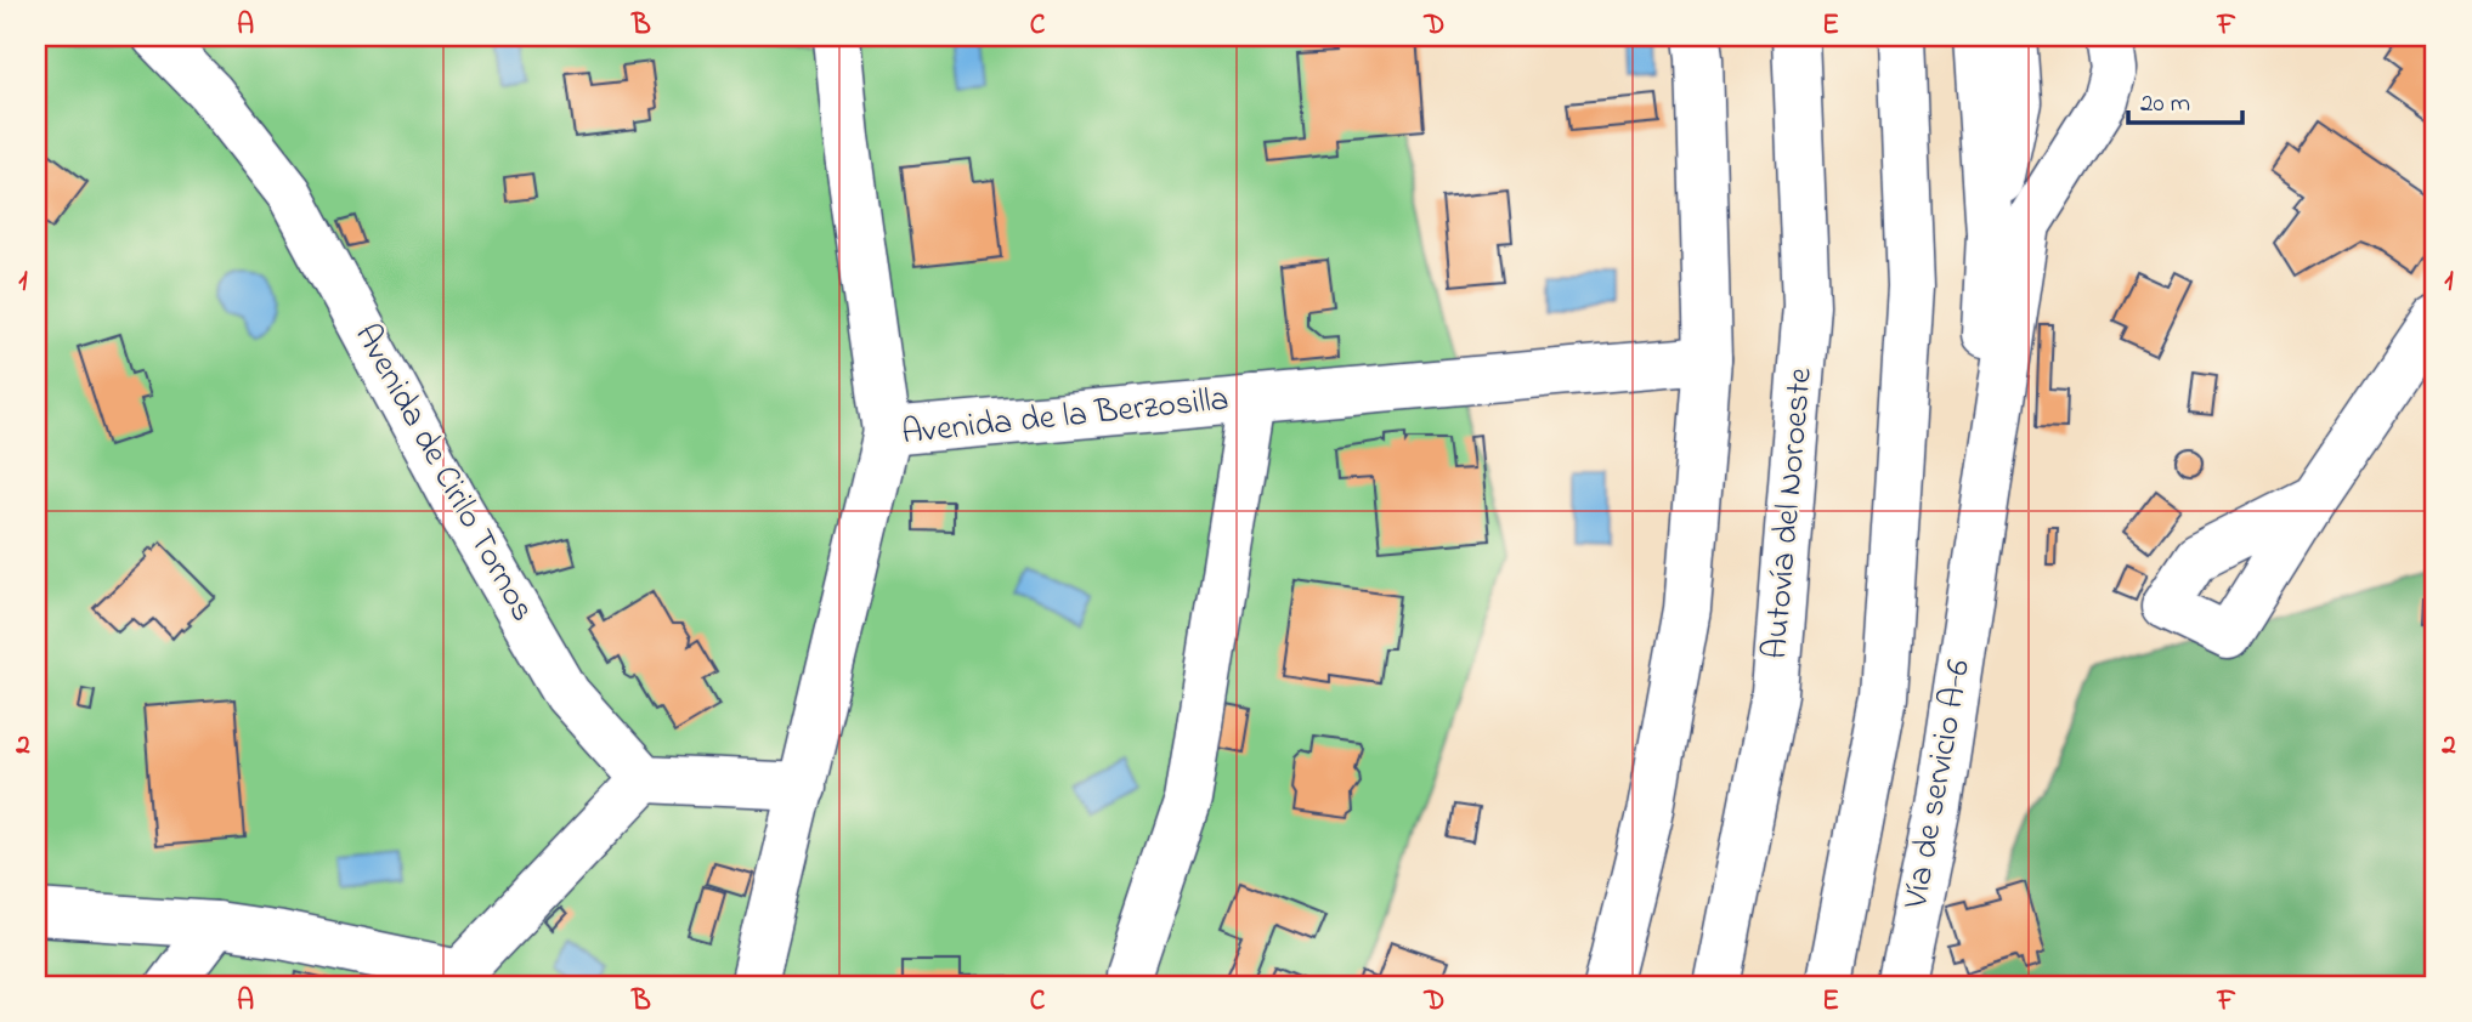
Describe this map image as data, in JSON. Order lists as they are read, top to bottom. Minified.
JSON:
{"streets":{"main road":["Avenida de la Berzosilla","Avenida de Cirilo Tornos","Autovía del Noroeste","Vía de servicio A-6"]},"scale_bar":"20 m","grid":{"columns":["A","B","C","D","E","F"],"rows":["1","2"]}}
